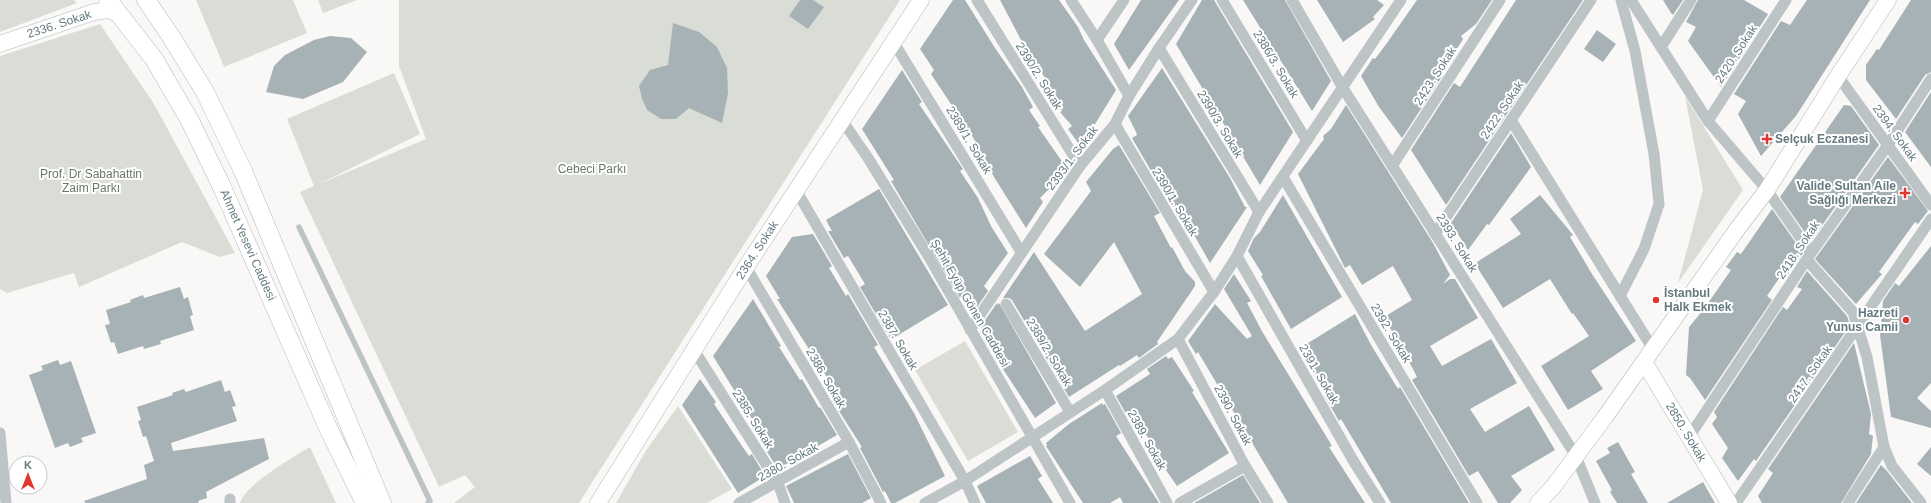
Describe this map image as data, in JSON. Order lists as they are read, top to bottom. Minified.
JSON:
{"streets":{"main road":["Ahmet Yesevi Caddesi"],"street":["2336. Sokak","2420. Sokak","2386/3. Sokak","2390/2. Sokak","2423. Sokak","2422. Sokak","2390/3. Sokak","2394. Sokak","2389/1. Sokak","2393/1. Sokak","2390/1. Sokak","2393. Sokak","2364. Sokak","2418. Sokak","Şehit Eyüp Gönen Caddesi","2392. Sokak","2387. Sokak","2389/2. Sokak","2391. Sokak","2417. Sokak","2386. Sokak","2390. Sokak","2385. Sokak","2850. Sokak","2389. Sokak","2380. Sokak"]},"crossings":[["2336. Sokak","Ahmet Yesevi Caddesi"],["2390/2. Sokak","2393/1. Sokak"],["2423. Sokak","2393. Sokak"],["2422. Sokak","2393. Sokak"],["2390/3. Sokak","2393/1. Sokak"],["2394. Sokak","2418. Sokak"],["2389/1. Sokak","2393/1. Sokak"],["2389/1. Sokak","2364. Sokak"],["2393/1. Sokak","2390/1. Sokak"],["2393/1. Sokak","Şehit Eyüp Gönen Caddesi"],["2364. Sokak","Şehit Eyüp Gönen Caddesi"],["2364. Sokak","2387. Sokak"],["2364. Sokak","2386. Sokak"],["2364. Sokak","2385. Sokak"],["2418. Sokak","2850. Sokak"],["2386. Sokak","2380. Sokak"],["2385. Sokak","2380. Sokak"]],"parks":["Cebeci Parkı","Prof. Dr Sabahattin Zaim Parkı"],"places":{"health":["Selçuk Eczanesi","Valide Sultan Aile Sağlığı Merkezi"],"other":["İstanbul Halk Ekmek","Hazreti Yunus Camii"]},"north":"top"}
